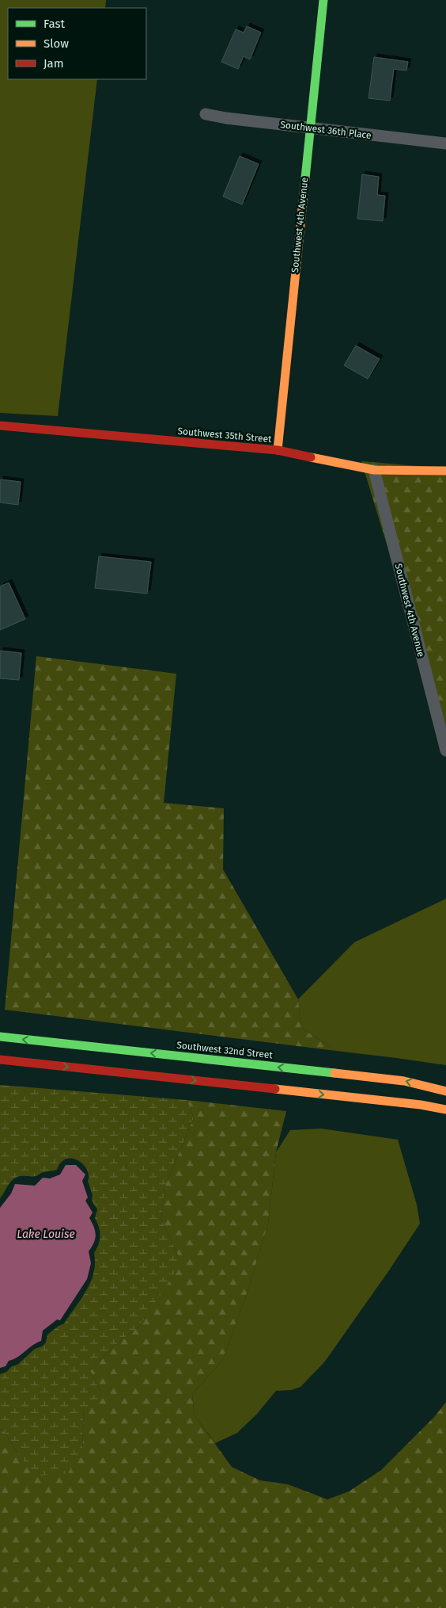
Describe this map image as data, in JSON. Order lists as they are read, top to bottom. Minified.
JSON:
{"streets":{"street":["Southwest 36th Place","Southwest 4th Avenue","Southwest 35th Street","Southwest 32nd Street"]},"crossings":[["Southwest 36th Place","Southwest 4th Avenue"],["Southwest 4th Avenue","Southwest 35th Street"]],"water":["Lake Louise"],"legend":["Fast","Slow","Jam"]}
